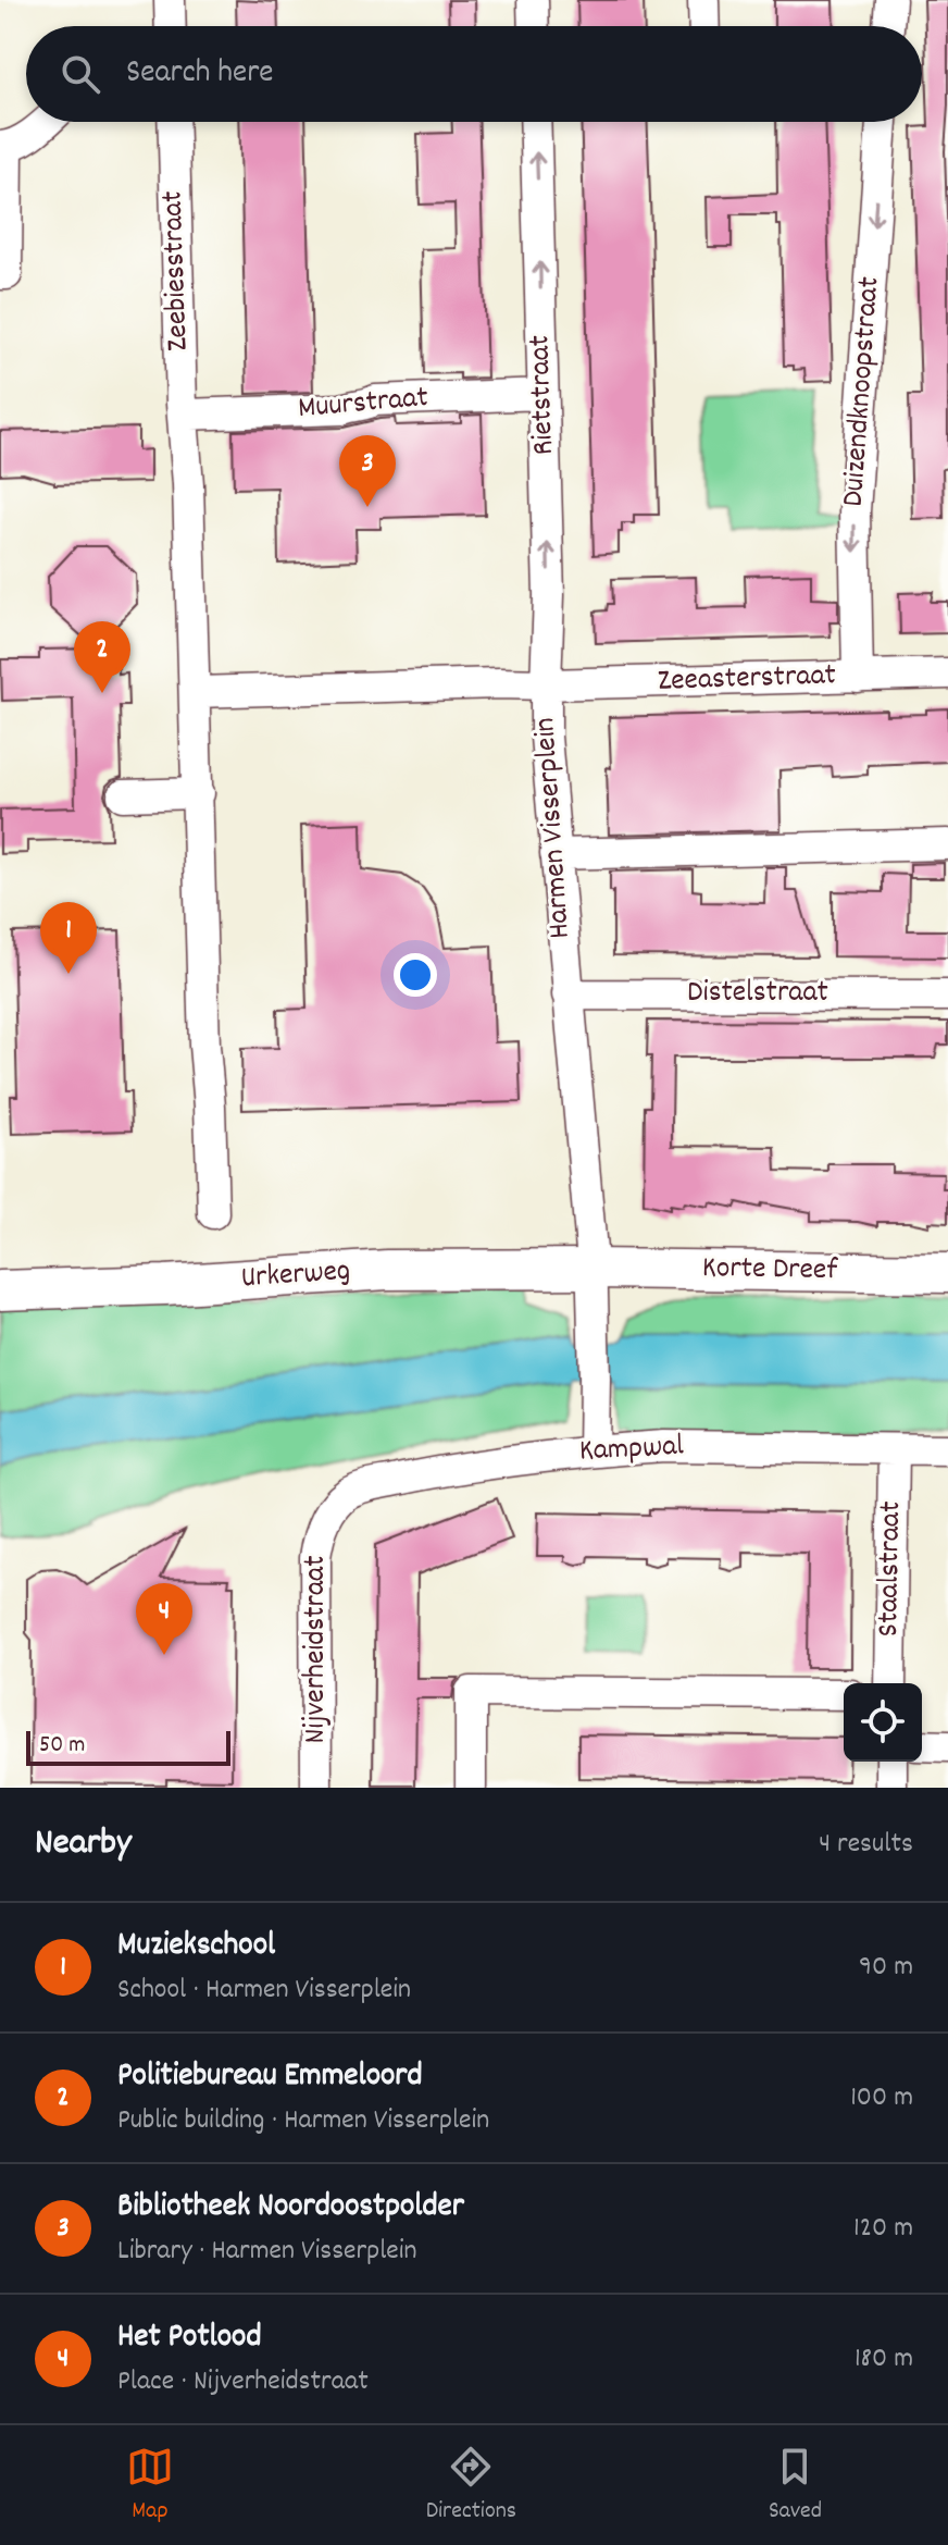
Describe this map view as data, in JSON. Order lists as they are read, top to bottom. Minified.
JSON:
{"streets":{"main road":["Korte Dreef","Urkerweg"],"street":["Zeebiesstraat","Duizendknoopstraat","Rietstraat","Muurstraat","Zeeasterstraat","Harmen Visserplein","Distelstraat","Kampwal","Staalstraat","Nijverheidstraat"]},"crossings":[["Zeebiesstraat","Muurstraat"],["Duizendknoopstraat","Zeeasterstraat"],["Rietstraat","Muurstraat"],["Rietstraat","Zeeasterstraat"],["Rietstraat","Harmen Visserplein"],["Zeeasterstraat","Harmen Visserplein"],["Harmen Visserplein","Distelstraat"],["Harmen Visserplein","Korte Dreef"],["Harmen Visserplein","Urkerweg"],["Korte Dreef","Urkerweg"],["Kampwal","Staalstraat"],["Kampwal","Nijverheidstraat"]],"one_way":["Duizendknoopstraat","Rietstraat"],"scale_bar":"50 m","page":{"search":"Search here","pins":["3","2","1","4"],"scale":"50 m","heading":["Nearby","4 results"],"list":[{"mark":"1","name":"Muziekschool","note":"School · Harmen Visserplein","value":"90 m"},{"mark":"2","name":"Politiebureau Emmeloord","note":"Public building · Harmen Visserplein","value":"100 m"},{"mark":"3","name":"Bibliotheek Noordoostpolder","note":"Library · Harmen Visserplein","value":"120 m"},{"mark":"4","name":"Het Potlood","note":"Place · Nijverheidstraat","value":"180 m"}],"nav":["Map","Directions","Saved"]}}
